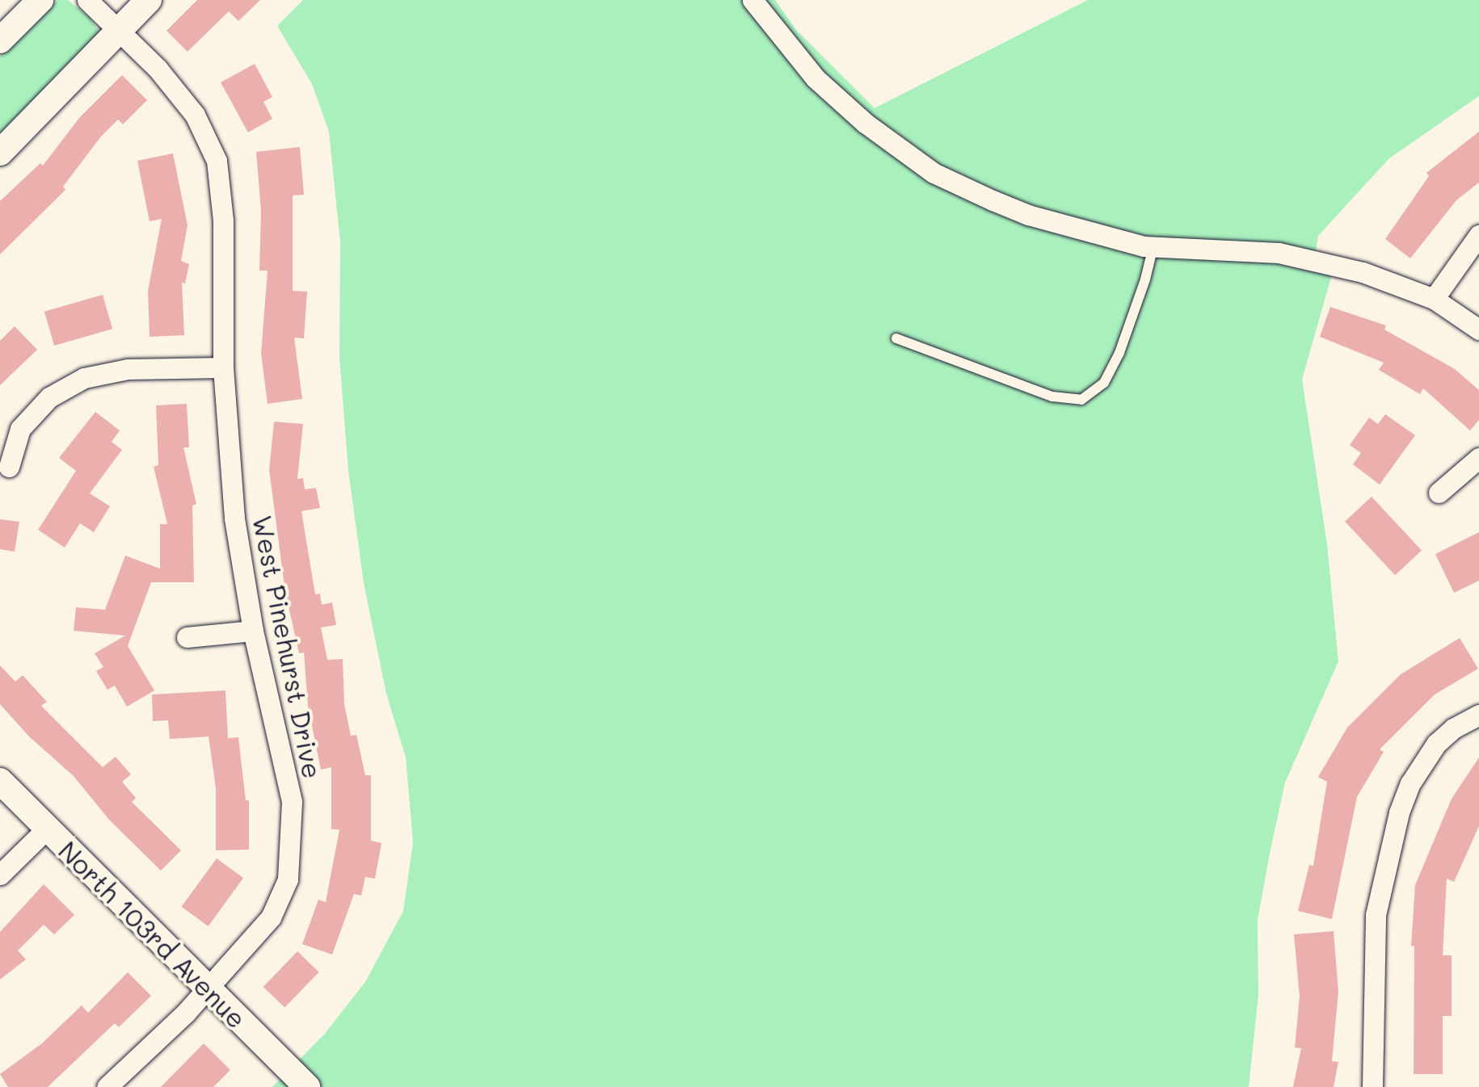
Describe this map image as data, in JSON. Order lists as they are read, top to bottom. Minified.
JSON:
{"streets":{"street":["West Pinehurst Drive","North 103rd Avenue"]},"crossings":[["West Pinehurst Drive","North 103rd Avenue"]]}
